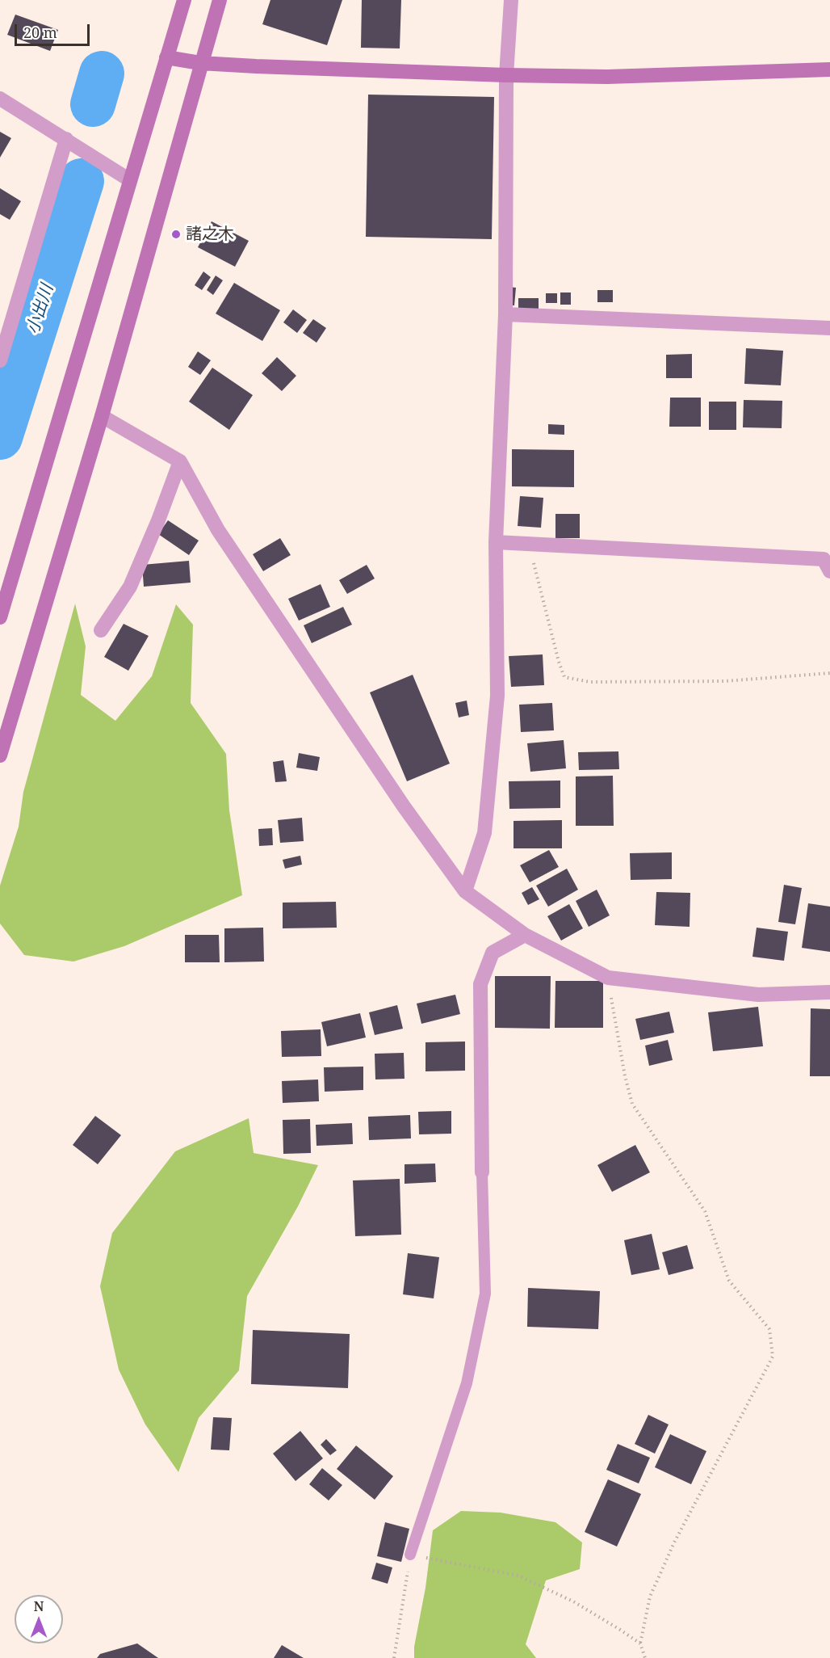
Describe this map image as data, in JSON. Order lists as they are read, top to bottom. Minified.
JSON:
{"water":["小出川"],"places":["諸之木"],"scale_bar":"20 m","north":"top"}
